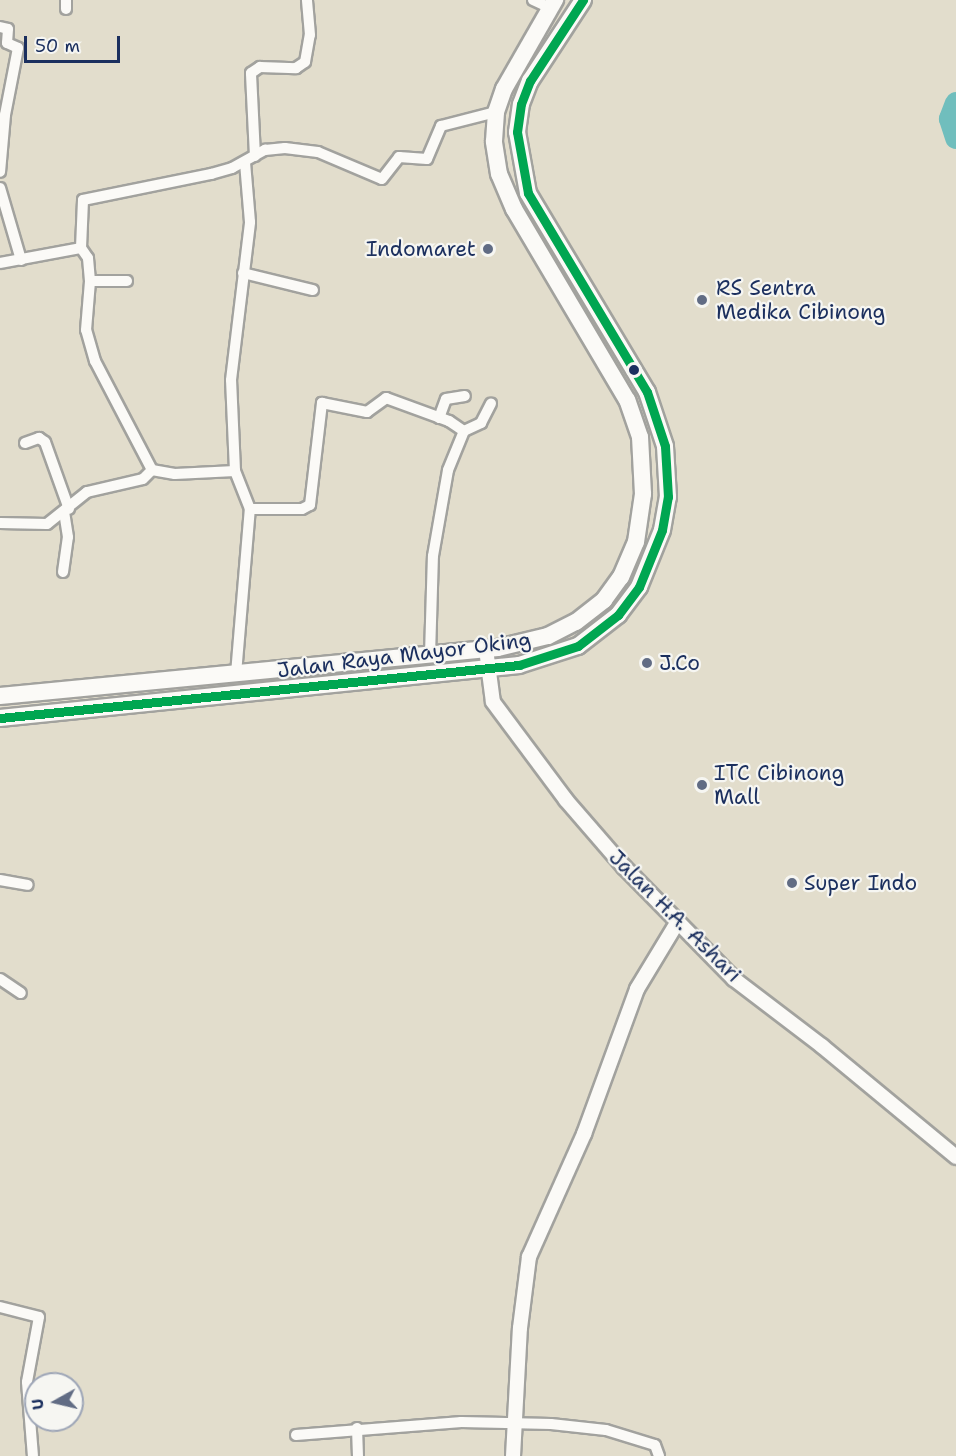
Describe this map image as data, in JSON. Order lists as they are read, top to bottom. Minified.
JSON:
{"streets":{"main road":["Jalan Raya Mayor Oking"],"street":["Jalan H.A. Ashari"]},"crossings":[["Jalan Raya Mayor Oking","Jalan H.A. Ashari"]],"places":["Indomaret","RS Sentra Medika Cibinong","J.Co","ITC Cibinong Mall","Super Indo"],"scale_bar":"50 m","north":"left"}
